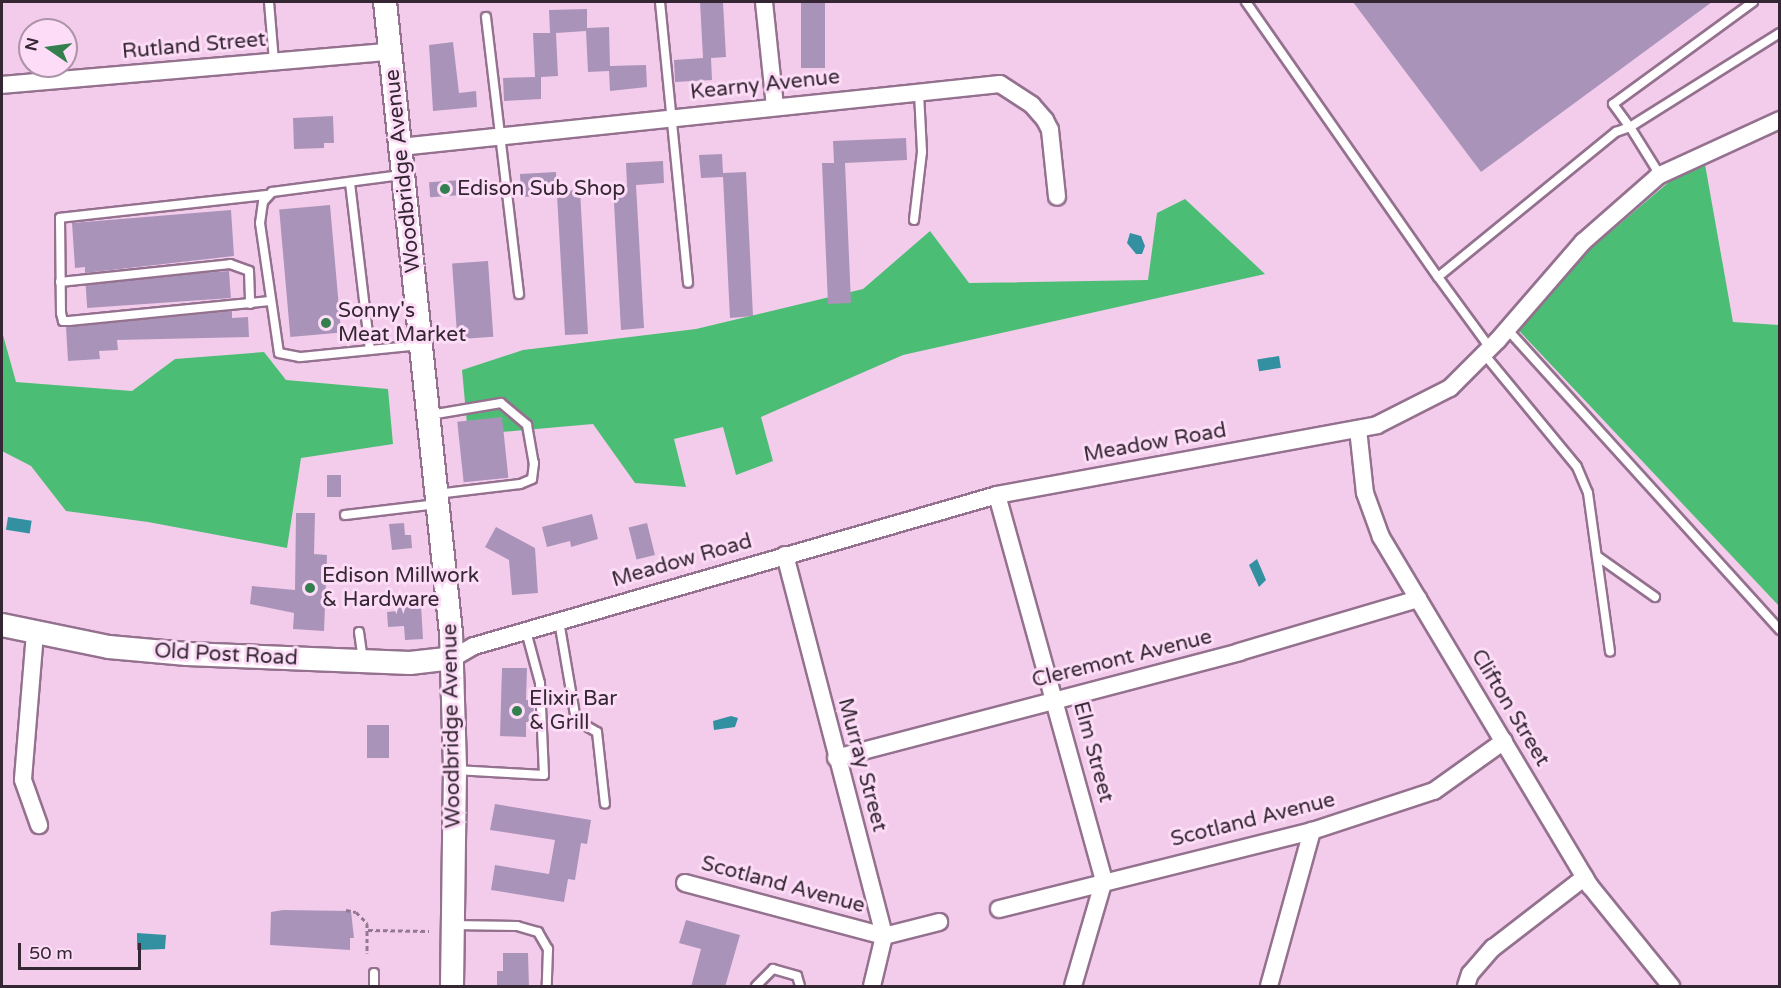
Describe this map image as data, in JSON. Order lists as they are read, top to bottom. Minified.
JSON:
{"streets":{"main road":["Woodbridge Avenue","Old Post Road"],"street":["Rutland Street","Kearny Avenue","Meadow Road","Cleremont Avenue","Clifton Street","Elm Street","Murray Street","Scotland Avenue"]},"crossings":[["Rutland Street","Woodbridge Avenue"],["Kearny Avenue","Woodbridge Avenue"],["Woodbridge Avenue","Meadow Road"],["Woodbridge Avenue","Old Post Road"],["Meadow Road","Old Post Road"],["Meadow Road","Clifton Street"],["Meadow Road","Elm Street"],["Meadow Road","Murray Street"],["Cleremont Avenue","Clifton Street"],["Cleremont Avenue","Elm Street"],["Cleremont Avenue","Murray Street"],["Clifton Street","Scotland Avenue"],["Elm Street","Scotland Avenue"],["Murray Street","Scotland Avenue"]],"places":["Edison Sub Shop","Sonny's Meat Market","Edison Millwork & Hardware","Elixir Bar & Grill"],"scale_bar":"50 m","north":"left"}
